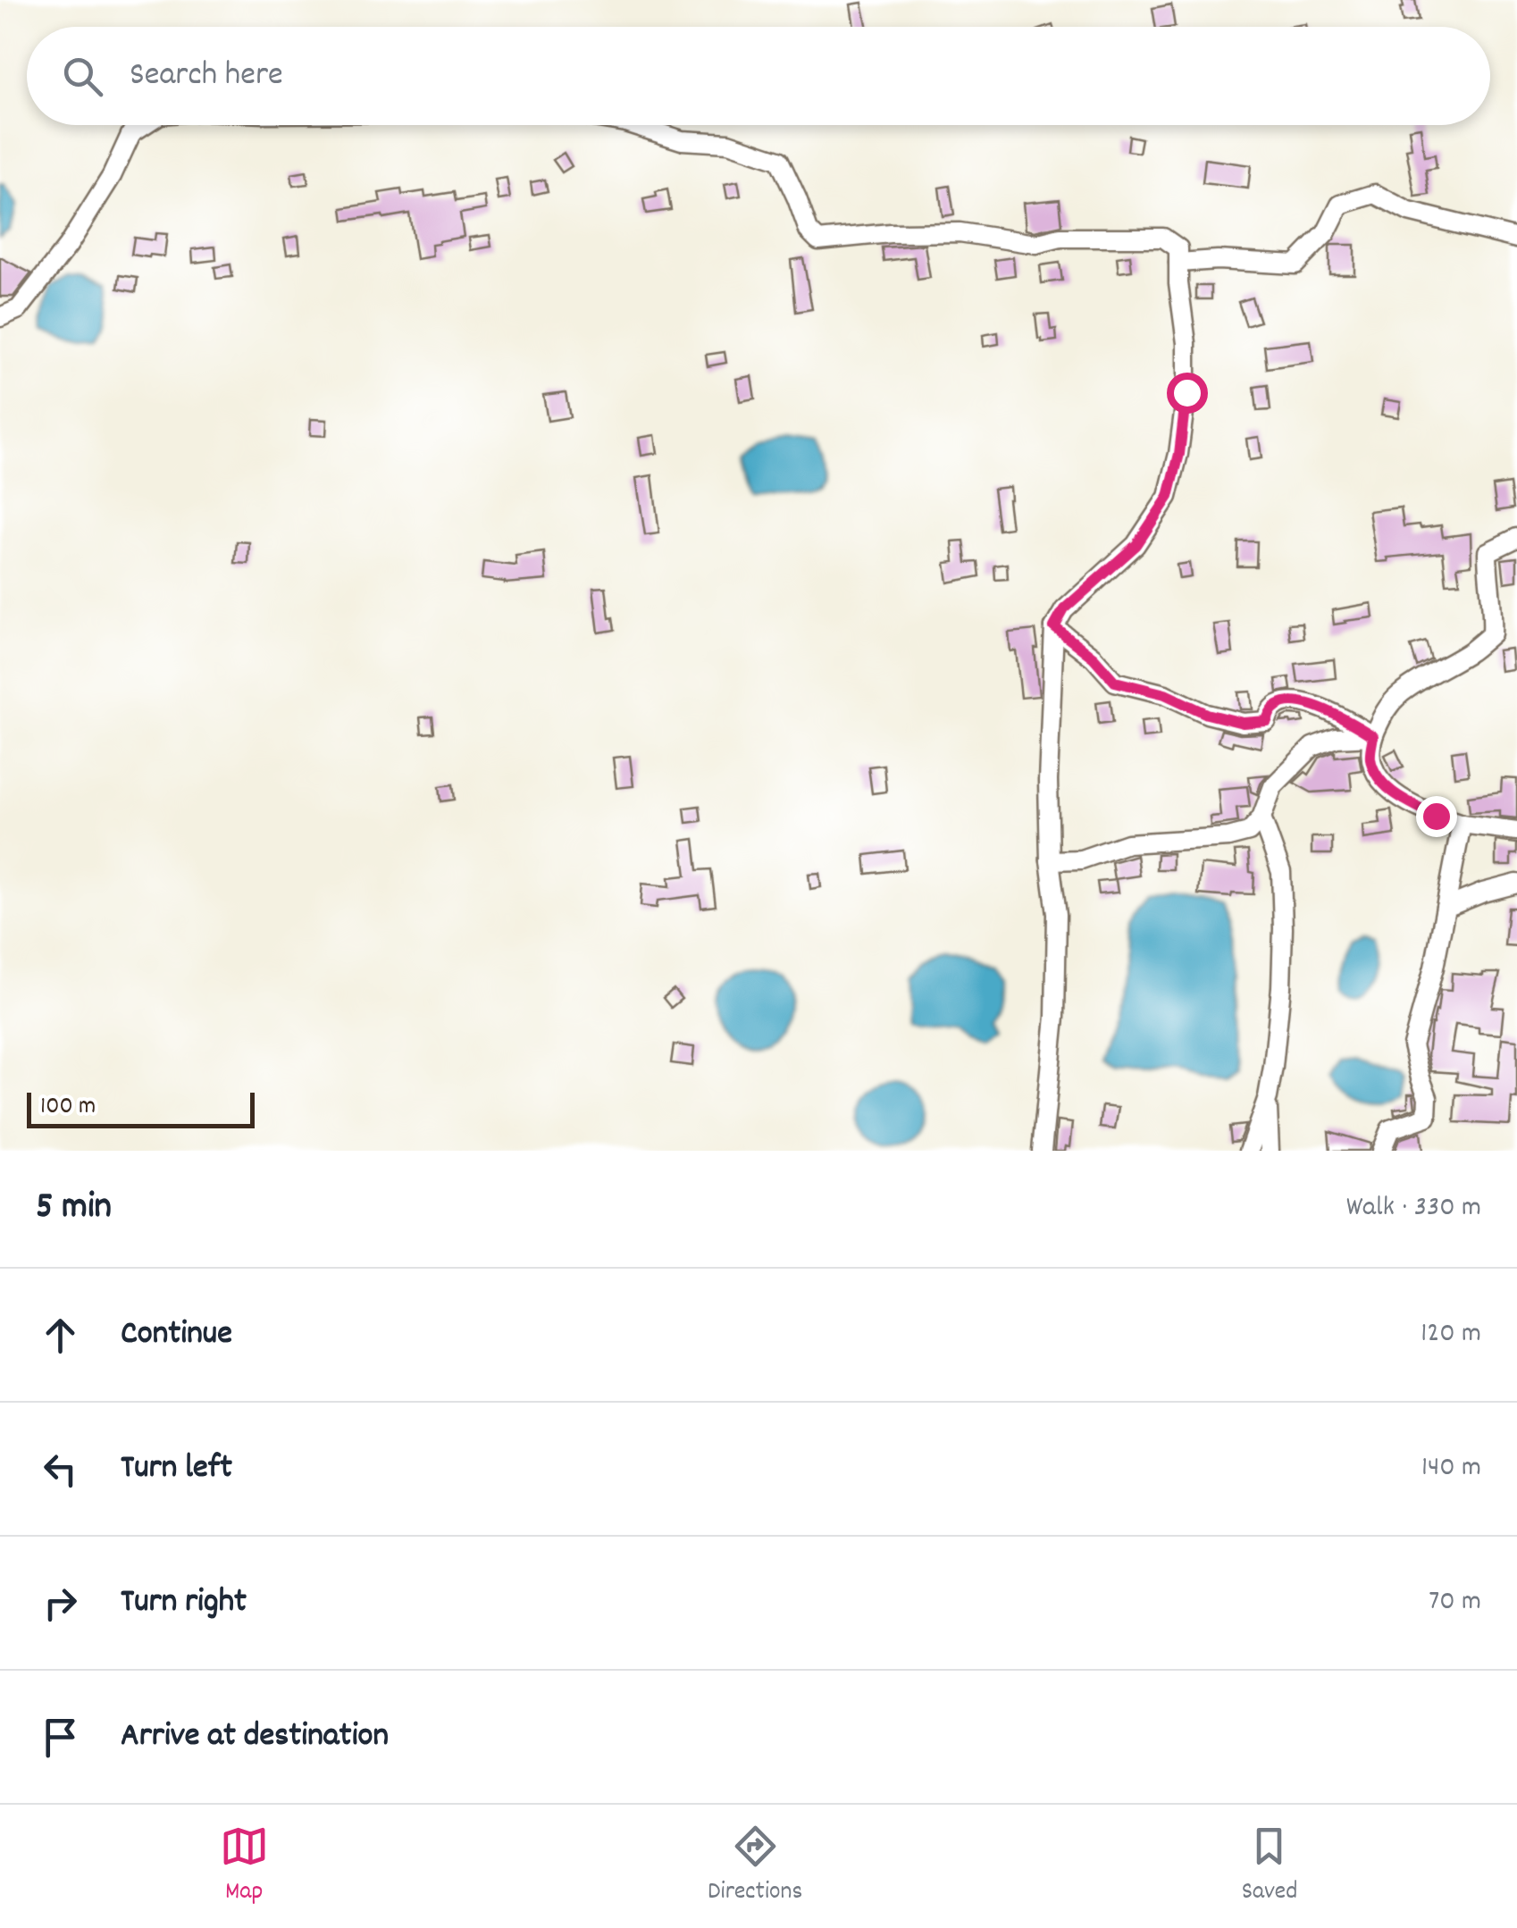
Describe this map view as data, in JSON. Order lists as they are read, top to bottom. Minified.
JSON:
{"scale_bar":"100 m","page":{"search":"Search here","scale":"100 m","heading":["5 min","Walk · 330 m"],"list":[["Continue","120 m"],["Turn left","140 m"],["Turn right","70 m"],"Arrive at destination"],"nav":["Map","Directions","Saved"]}}
